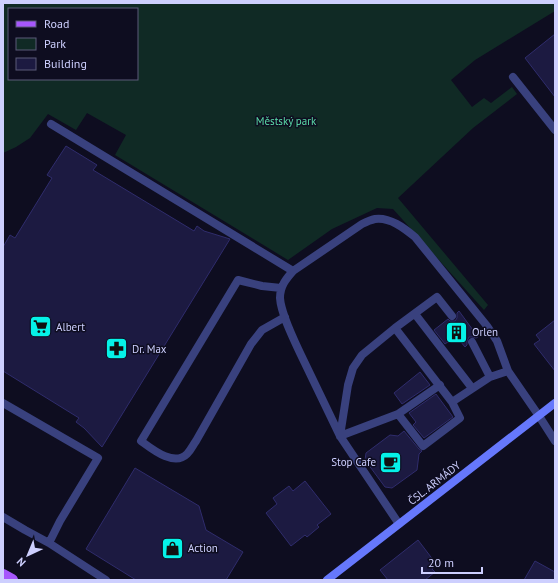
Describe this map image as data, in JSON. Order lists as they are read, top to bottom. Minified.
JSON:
{"streets":{"main road":["ČSL. ARMÁDY"]},"parks":["Městský park"],"places":{"supermarket":["Albert"],"building":["Orlen"],"pharmacy":["Dr. Max"],"cafe":["Stop Cafe"],"shop":["Action"]},"legend":["Road","Park","Building"],"scale_bar":"20 m","north":"bottom left"}
